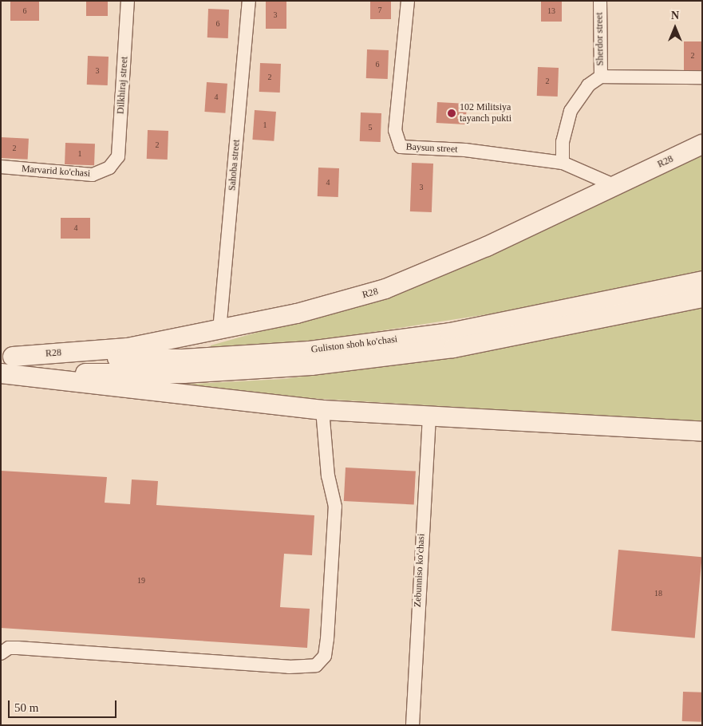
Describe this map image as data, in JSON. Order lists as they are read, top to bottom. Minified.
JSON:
{"streets":{"main road":["R28","Guliston shoh ko'chasi"],"street":["Sherdor street","Dilkhiraj street","Baysun street","Sahoba street","Marvarid ko'chasi","Zebunniso ko'chasi"]},"crossings":[["Dilkhiraj street","Marvarid ko'chasi"],["R28","Sahoba street"],["R28","Guliston shoh ko'chasi"]],"places":["102 Militsiya tayanch pukti"],"house_numbers":["7","6","13","3","6","2","6","3","2","2","4","1","5","2","2","1","4","3","4","19","18"],"scale_bar":"50 m","north":"top"}
